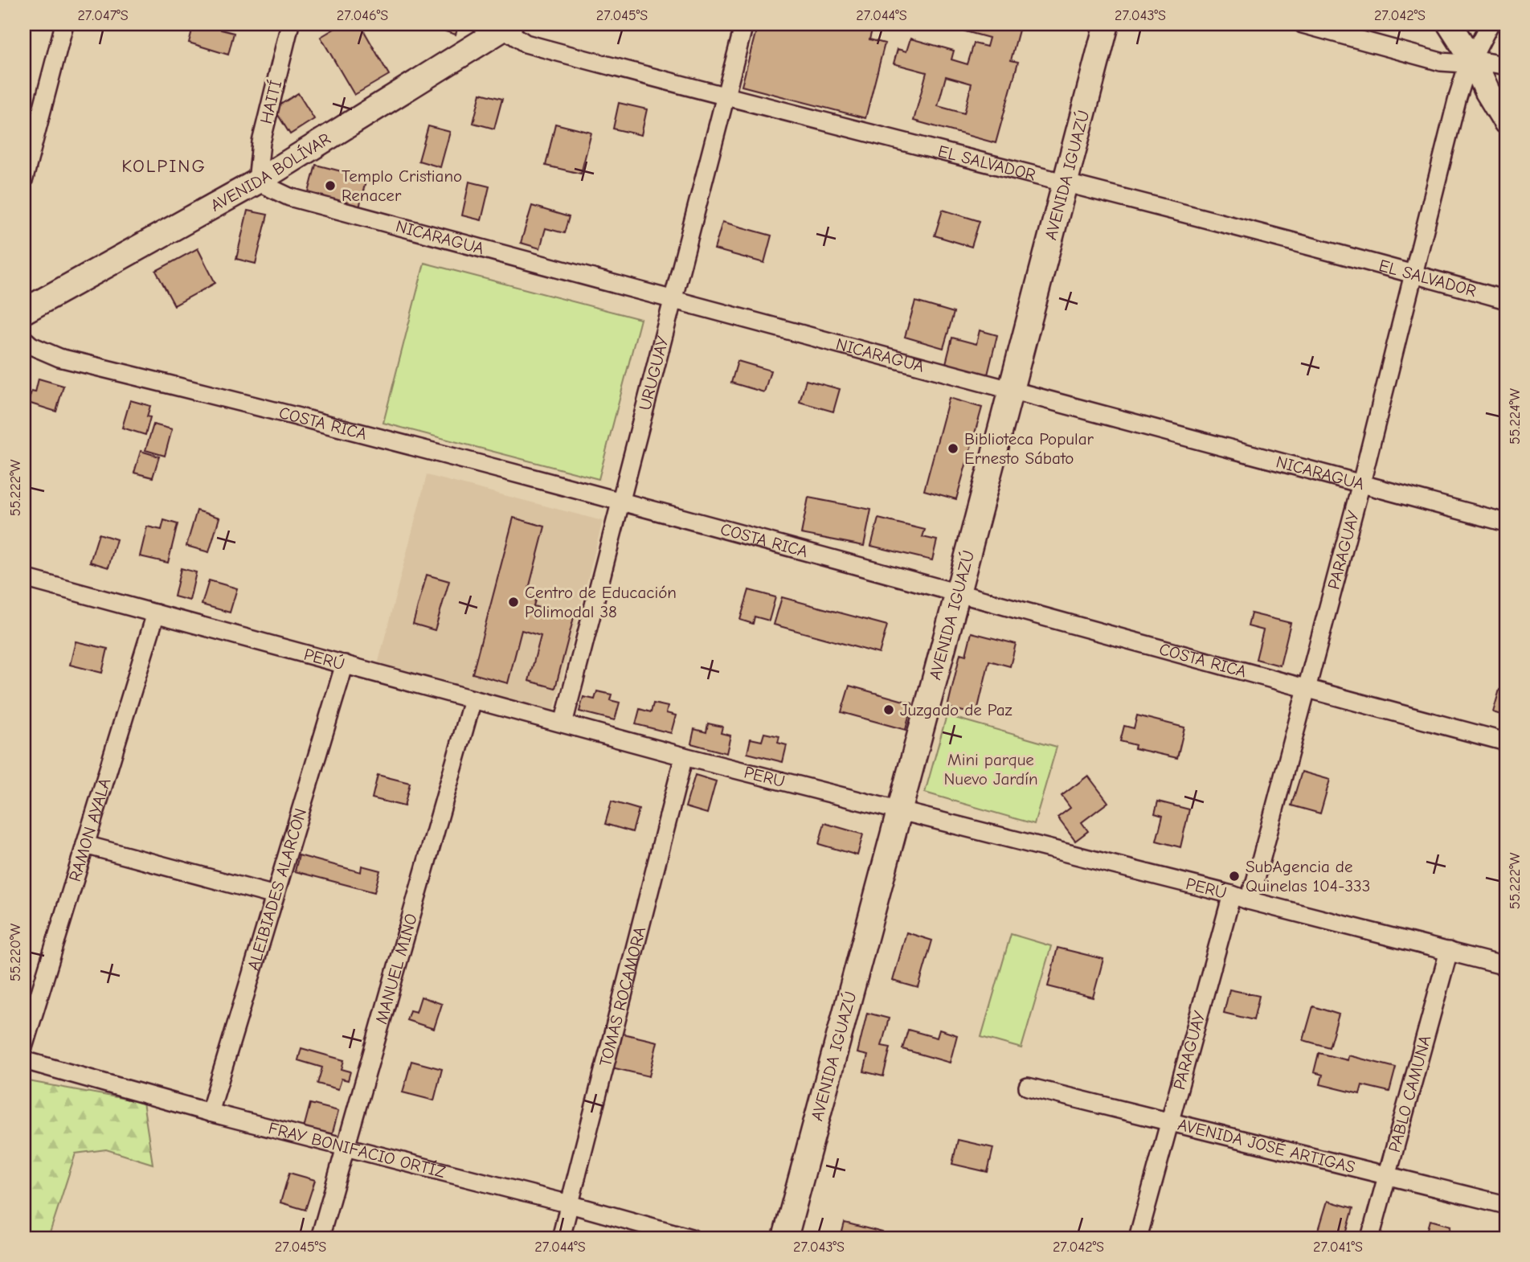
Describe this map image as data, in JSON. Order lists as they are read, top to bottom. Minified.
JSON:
{"streets":{"main road":["AVENIDA BOLÍVAR","AVENIDA IGUAZÚ"],"street":["HAITÍ","EL SALVADOR","NICARAGUA","URUGUAY","COSTA RICA","PARAGUAY","PERÚ","RAMON AYALA","ALEIBIADES ALARCON","MANUEL MIÑO","TOMÁS ROCAMORA","PABLO CAMUNA","AVENIDA JOSÉ ARTIGAS","FRAY BONIFACIO ORTÍZ"]},"crossings":[["HAITÍ","AVENIDA BOLÍVAR"],["HAITÍ","NICARAGUA"],["EL SALVADOR","AVENIDA BOLÍVAR"],["EL SALVADOR","AVENIDA IGUAZÚ"],["EL SALVADOR","URUGUAY"],["EL SALVADOR","PARAGUAY"],["AVENIDA BOLÍVAR","NICARAGUA"],["AVENIDA IGUAZÚ","NICARAGUA"],["AVENIDA IGUAZÚ","COSTA RICA"],["AVENIDA IGUAZÚ","PERÚ"],["NICARAGUA","URUGUAY"],["NICARAGUA","PARAGUAY"],["URUGUAY","COSTA RICA"],["URUGUAY","PERÚ"],["COSTA RICA","PARAGUAY"],["PARAGUAY","PERÚ"],["PARAGUAY","AVENIDA JOSÉ ARTIGAS"],["PERÚ","RAMON AYALA"],["PERÚ","ALEIBIADES ALARCON"],["PERÚ","MANUEL MIÑO"],["PERÚ","TOMÁS ROCAMORA"],["PERÚ","PABLO CAMUNA"],["ALEIBIADES ALARCON","FRAY BONIFACIO ORTÍZ"],["MANUEL MIÑO","FRAY BONIFACIO ORTÍZ"],["TOMÁS ROCAMORA","FRAY BONIFACIO ORTÍZ"],["PABLO CAMUNA","AVENIDA JOSÉ ARTIGAS"]],"districts":["KOLPING"],"parks":["Mini parque Nuevo Jardín"],"places":["Templo Cristiano Renacer","Biblioteca Popular Ernesto Sábato","Centro de Educación Polimodal 38","Juzgado de Paz","SubAgencia de Quinelas 104-333"],"coordinates":["27.047°S","27.046°S","27.045°S","27.044°S","27.043°S","27.042°S","55.224°W","55.222°W","55.220°W","27.041°S"]}
